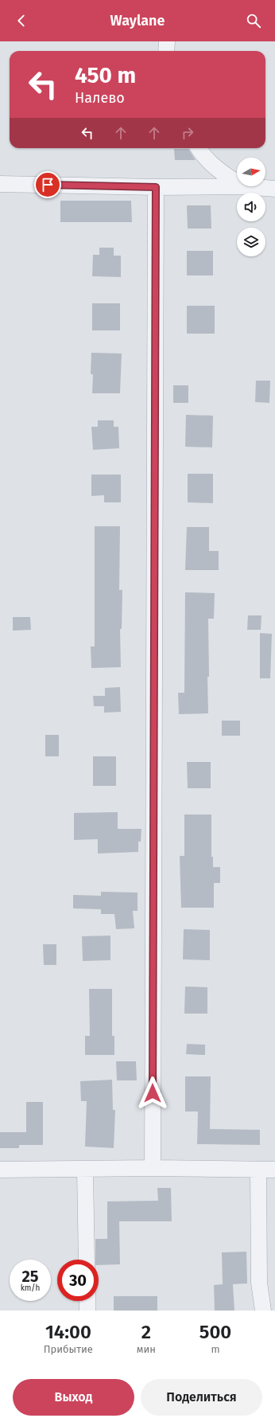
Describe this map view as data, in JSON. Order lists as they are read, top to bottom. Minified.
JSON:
{"north":"right","page":{"header":"Waylane","turn":["450 m","Налево"],"speed":"25 km/h","limit":"30","eta":["14:00","Прибытие","2","мин","500","m"],"buttons":["Выход","Поделиться"]}}
